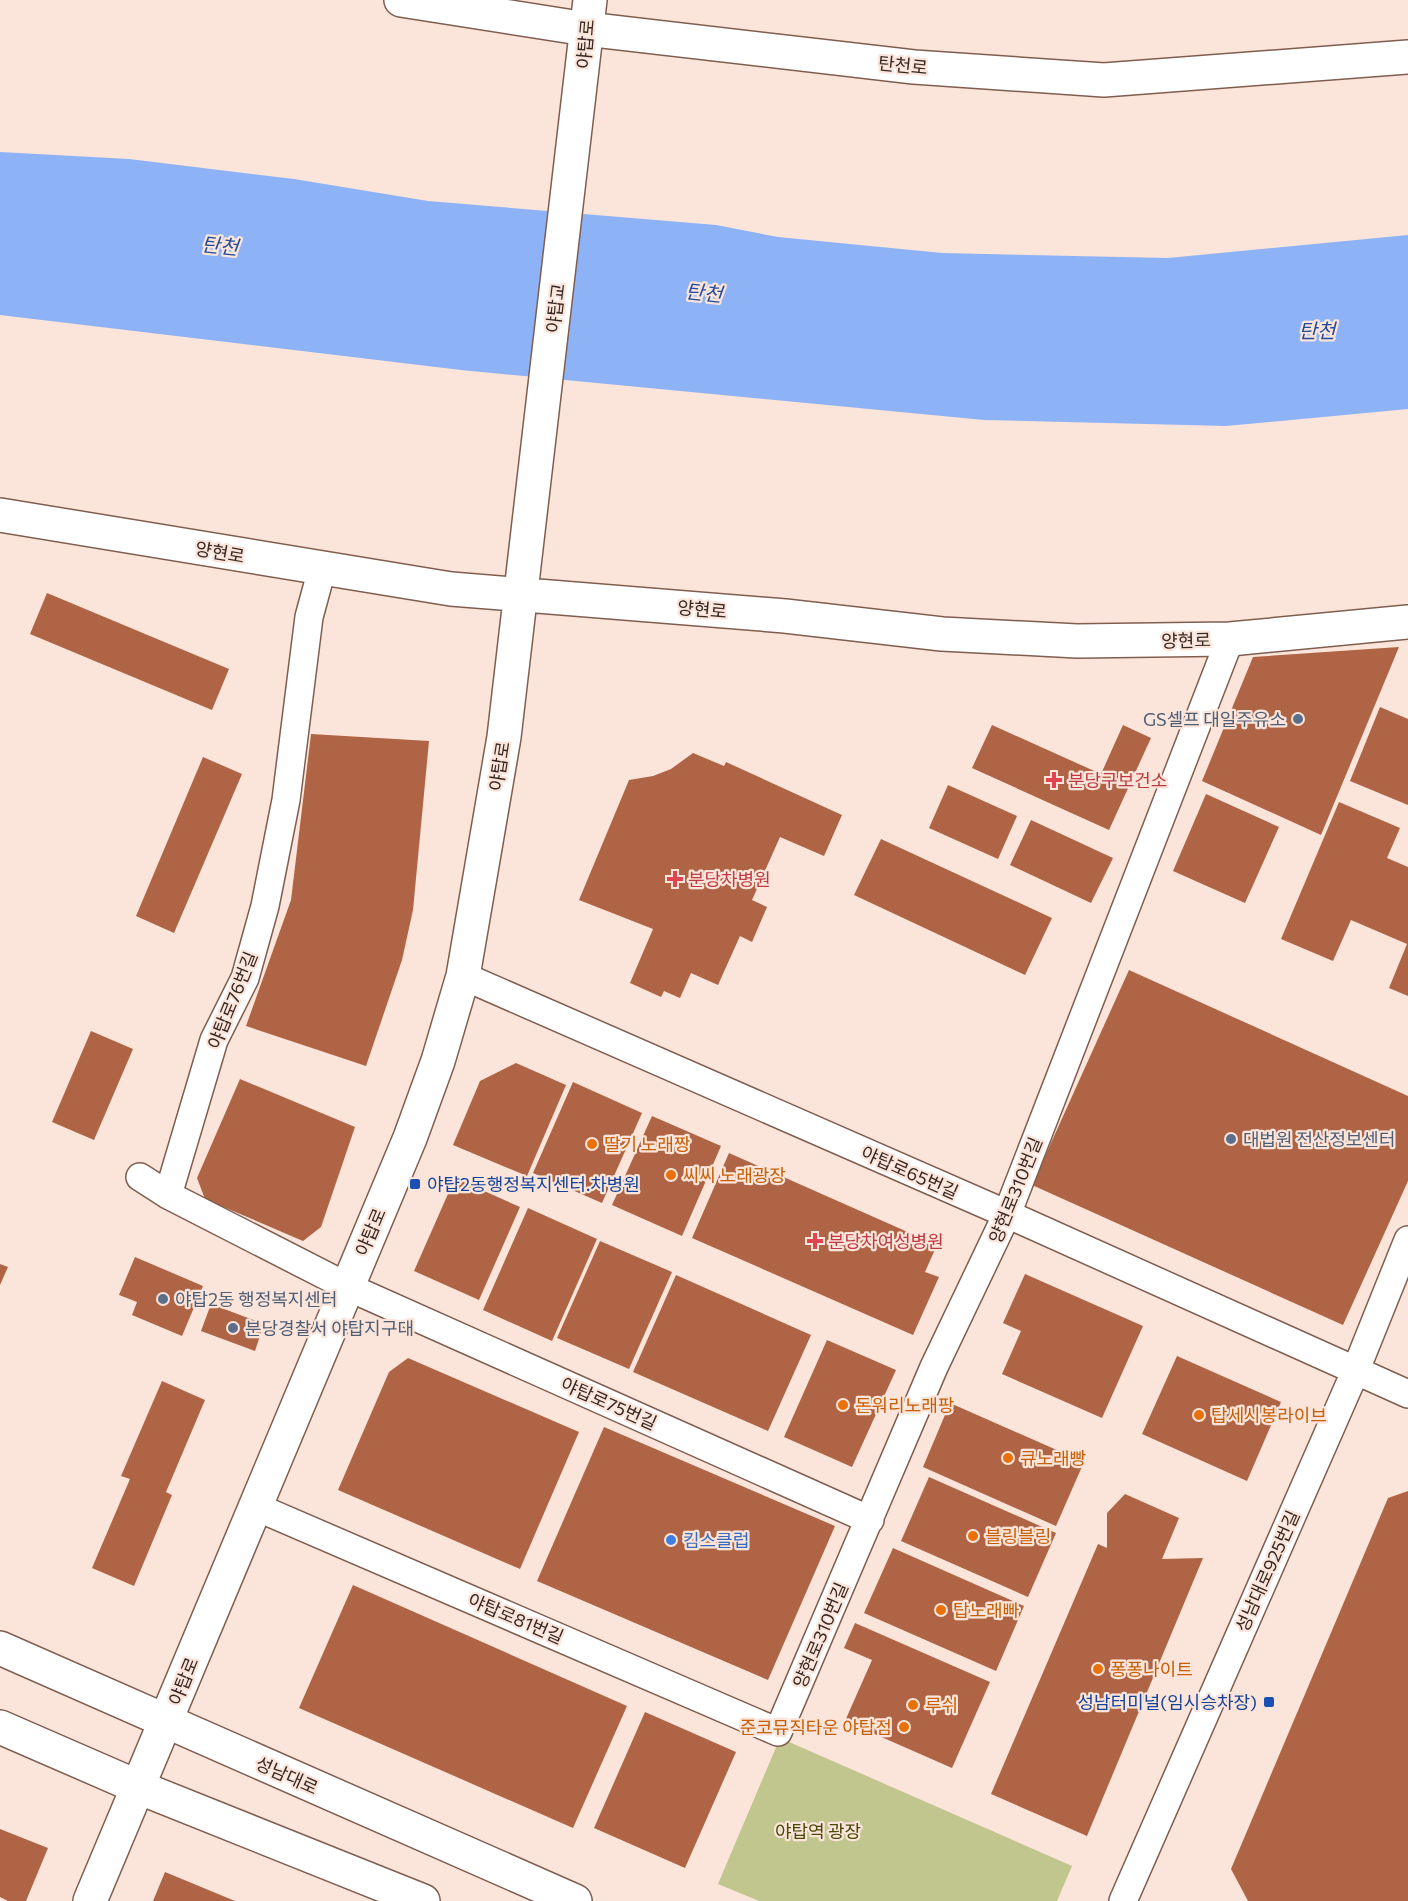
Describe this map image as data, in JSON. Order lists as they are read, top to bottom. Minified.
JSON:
{"streets":{"main road":["야탑로","탄천로","야탑교","양현로","성남대로"],"street":["야탑로76번길","야탑로65번길","양현로310번길","야탑로75번길","성남대로925번길","야탑로81번길"]},"crossings":[["야탑로","탄천로"],["야탑로","야탑교"],["야탑로","양현로"],["야탑로","야탑로65번길"],["야탑로","야탑로75번길"],["야탑로","야탑로81번길"],["야탑로","성남대로"],["양현로","야탑로76번길"],["양현로","양현로310번길"],["야탑로65번길","양현로310번길"],["야탑로65번길","성남대로925번길"],["양현로310번길","야탑로75번길"],["양현로310번길","야탑로81번길"]],"water":["탄천"],"parks":["야탑역 광장"],"places":{"other":["GS셀프 대일주유소","대법원 전산정보센터","딸기 노래짱","씨씨 노래광장","야탑2동 행정복지센터","분당경찰서 야탑지구대","돈워리노래팡","탑세시봉라이브","큐노래빵","블링블링","킴스클럽","탑노래빠","퐁퐁나이트","루쉬","준코뮤직타운 야탑점"],"health":["분당구보건소","분당차병원","분당차여성병원"],"transit":["야턉2동행정복지센터.차병원","성남터미널(임시승차장)"]}}
